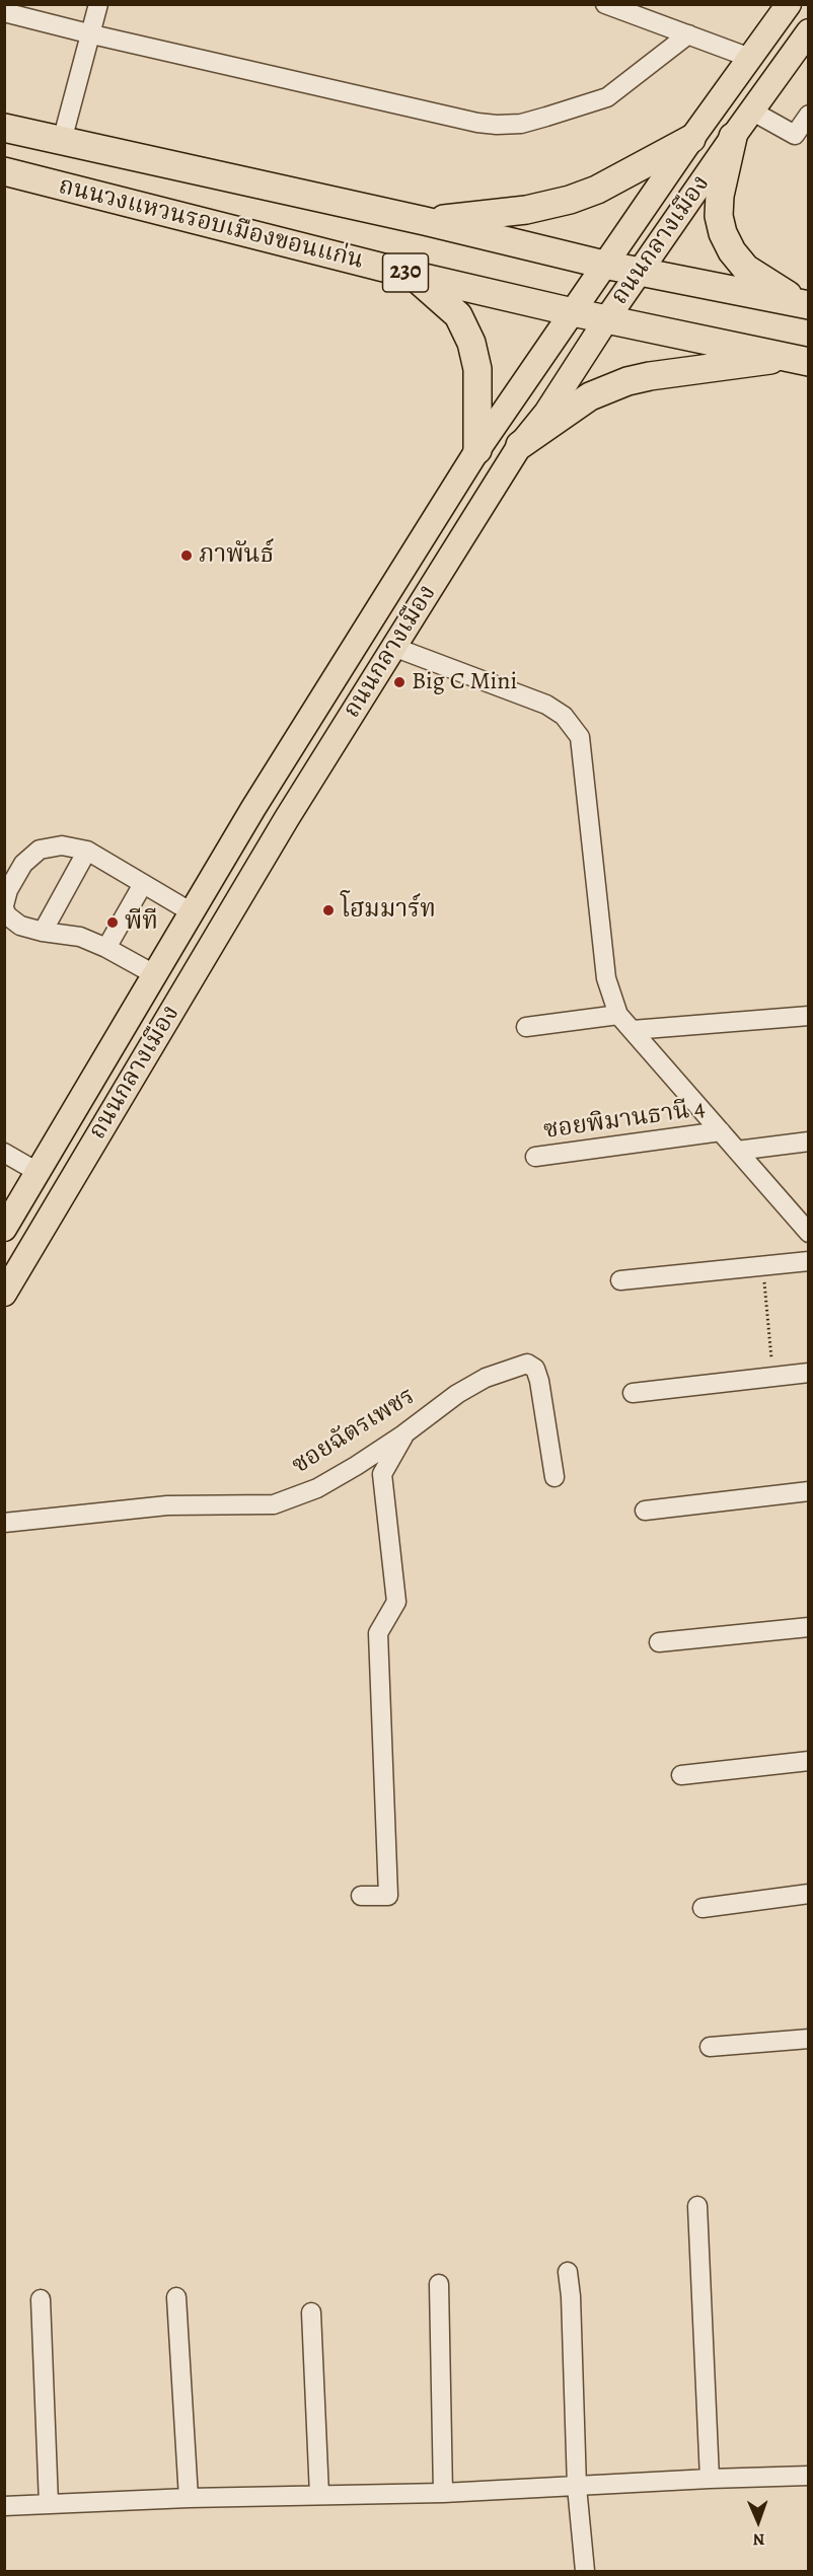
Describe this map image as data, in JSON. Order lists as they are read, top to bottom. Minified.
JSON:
{"streets":{"highway":["ถนนวงแหวนรอบเมืองขอนแก่น","230"],"main road":["ถนนกลางเมือง"],"street":["ซอยพิมานธานี 4","ซอยฉัตรเพชร"]},"crossings":[["ถนนวงแหวนรอบเมืองขอนแก่น","ถนนกลางเมือง"]],"places":["ภาพันธ์","Big C Mini","โฮมมาร์ท","พีที"],"north":"bottom"}
